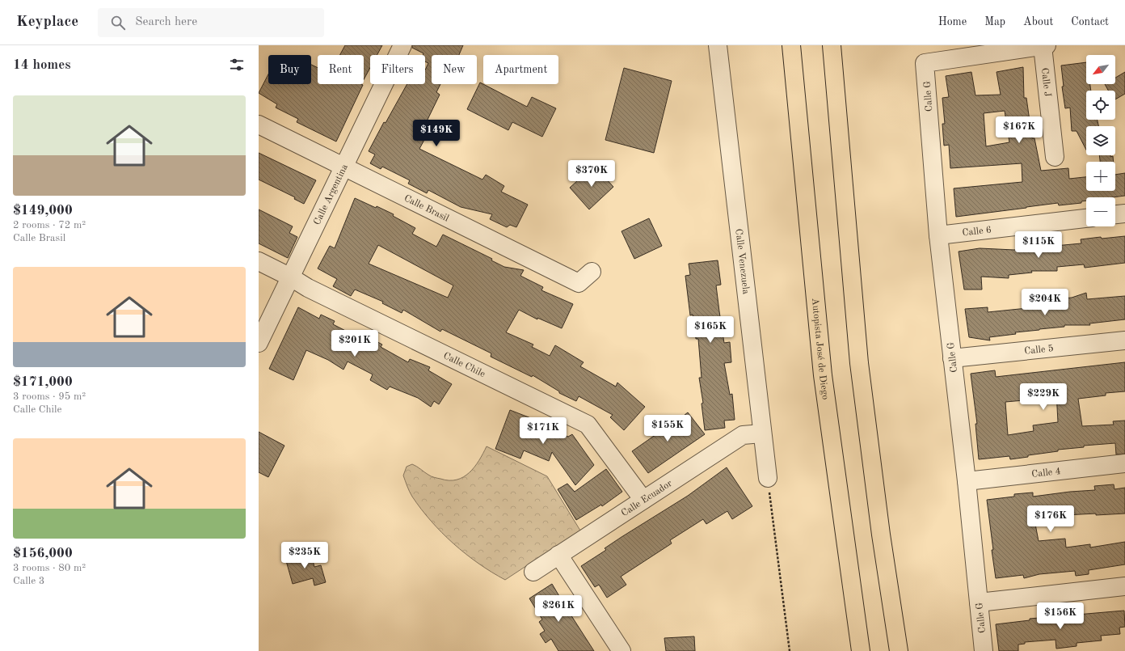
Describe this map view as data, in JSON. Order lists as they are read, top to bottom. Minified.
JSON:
{"streets":{"highway":["Autopista José de Diego"],"street":["Calle J","Calle G","Calle Argentina","Calle Brasil","Calle 6","Calle Venezuela","Calle 5","Calle Chile","Calle 4","Calle Ecuador"]},"crossings":[["Calle J","Calle G"],["Calle G","Calle 6"],["Calle G","Calle 5"],["Calle G","Calle 4"],["Calle Argentina","Calle Brasil"],["Calle Argentina","Calle Chile"],["Calle Venezuela","Calle Ecuador"],["Calle Chile","Calle Ecuador"]],"north":"bottom left","page":{"header":"Keyplace","search":"Search here","nav":["Home","Map","About","Contact"],"heading":"14 homes","map_buttons":["+","−"],"chip":["Buy","Rent","Filters","New","Apartment"],"list":[{"name":"$149,000","note":"2 rooms · 72 m² · Calle Brasil"},{"name":"$171,000","note":"3 rooms · 95 m² · Calle Chile"},{"name":"$156,000","note":"3 rooms · 80 m² · Calle 3"}],"price":["$167K","$149K","$370K","$115K","$204K","$165K","$201K","$229K","$155K","$171K","$176K","$235K","$261K","$156K"]}}
